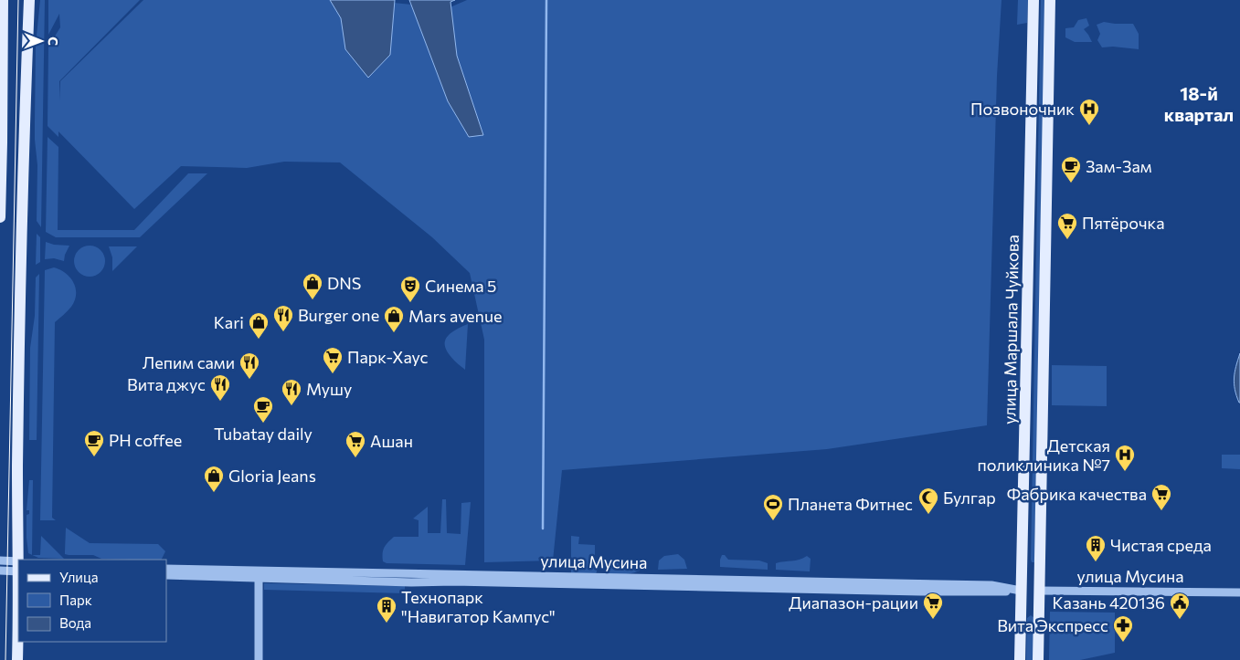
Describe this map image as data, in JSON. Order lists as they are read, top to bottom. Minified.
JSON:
{"streets":{"main road":["улица Маршала Чуйкова","улица Мусина"]},"crossings":[["улица Маршала Чуйкова","улица Мусина"]],"districts":["18-й квартал"],"places":{"hospital":["Позвоночник","Детская поликлиника №7"],"cafe":["Зам-Зам","Tubatay daily","PH coffee"],"supermarket":["Пятёрочка","Парк-Хаус","Ашан","Фабрика качества","Диапазон-рации"],"shop":["DNS","Mars avenue","Kari","Gloria Jeans"],"theatre":["Синема 5"],"restaurant":["Burger one","Лепим сами","Вита джус","Мушу"],"mosque":["Булгар"],"sports":["Планета Фитнес"],"building":["Чистая среда","Технопарк \"Навигатор Кампус\""],"public building":["Казань 420136"],"pharmacy":["Вита Экспресс"]},"legend":["Улица","Парк","Вода"],"north":"right"}
